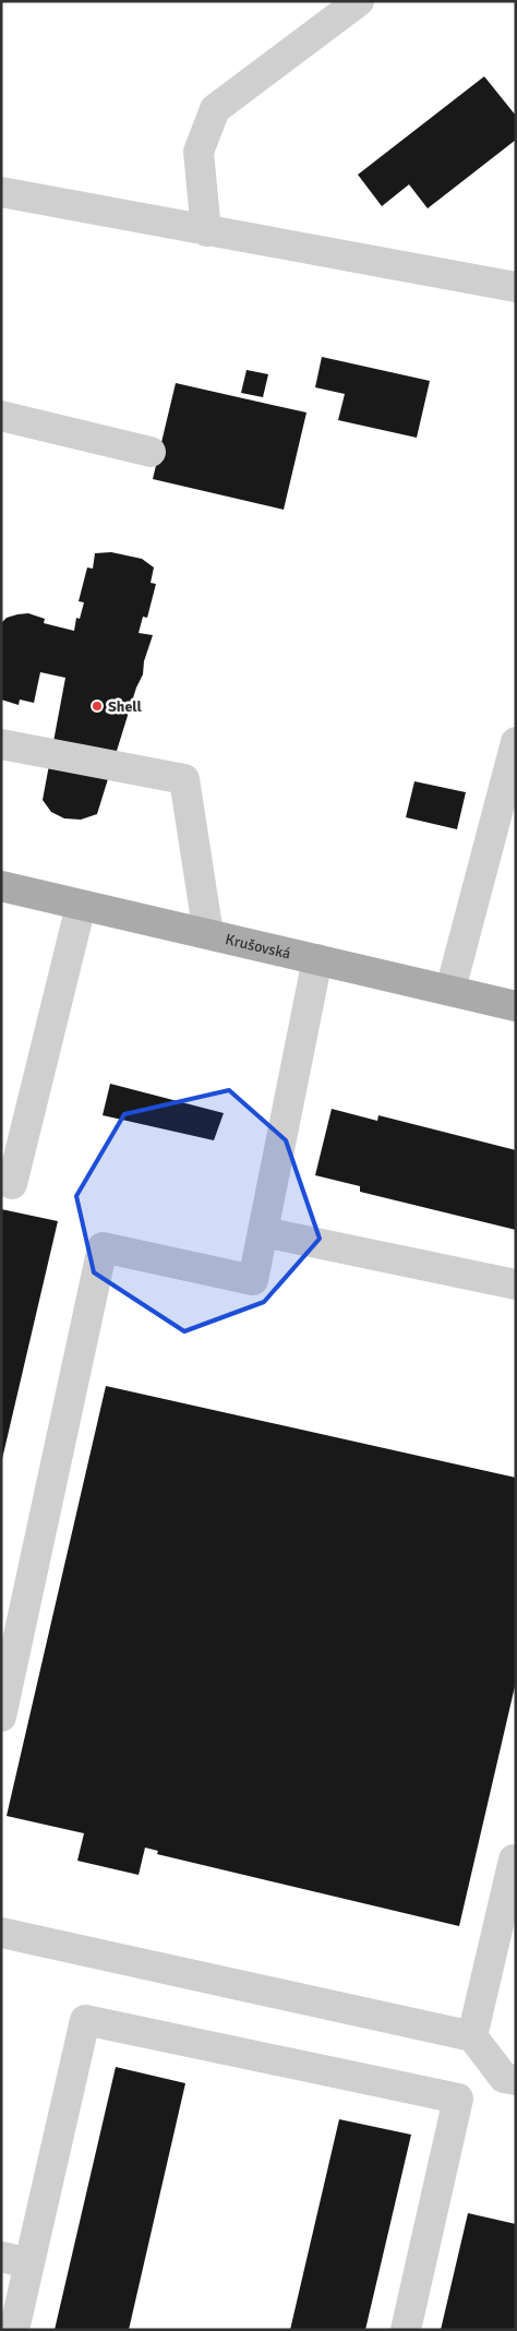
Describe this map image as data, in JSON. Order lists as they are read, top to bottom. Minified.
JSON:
{"streets":{"main road":["Krušovská"]},"places":["Shell"]}
